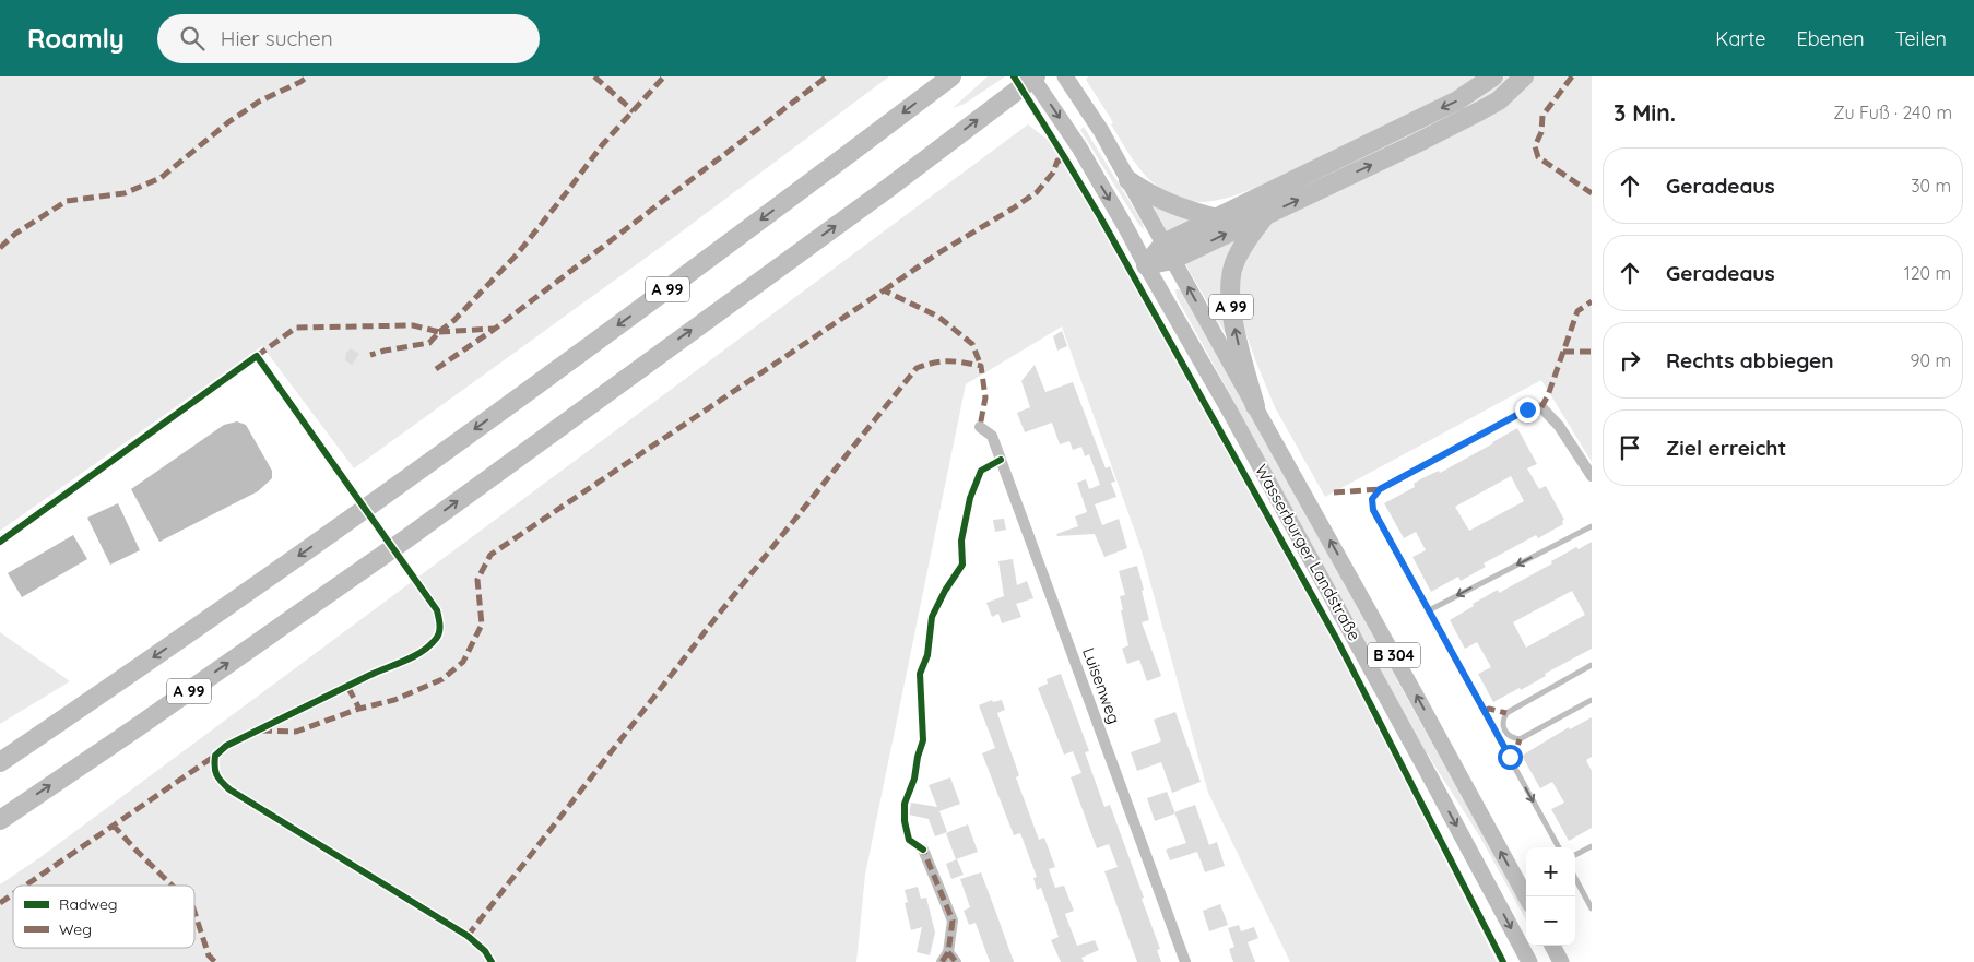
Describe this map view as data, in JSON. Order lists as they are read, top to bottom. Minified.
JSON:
{"streets":{"highway":["A 99"],"main road":["Wasserburger Landstraße","B 304"],"street":["Luisenweg"]},"crossings":[["A 99","Wasserburger Landstraße"]],"legend":["Radweg","Weg"],"page":{"header":"Roamly","search":"Hier suchen","nav":["Karte","Ebenen","Teilen"],"heading":["3 Min.","Zu Fuß · 240 m"],"list":[["Geradeaus","30 m"],["Geradeaus","120 m"],["Rechts abbiegen","90 m"],"Ziel erreicht"],"map_buttons":["+","−"]}}
